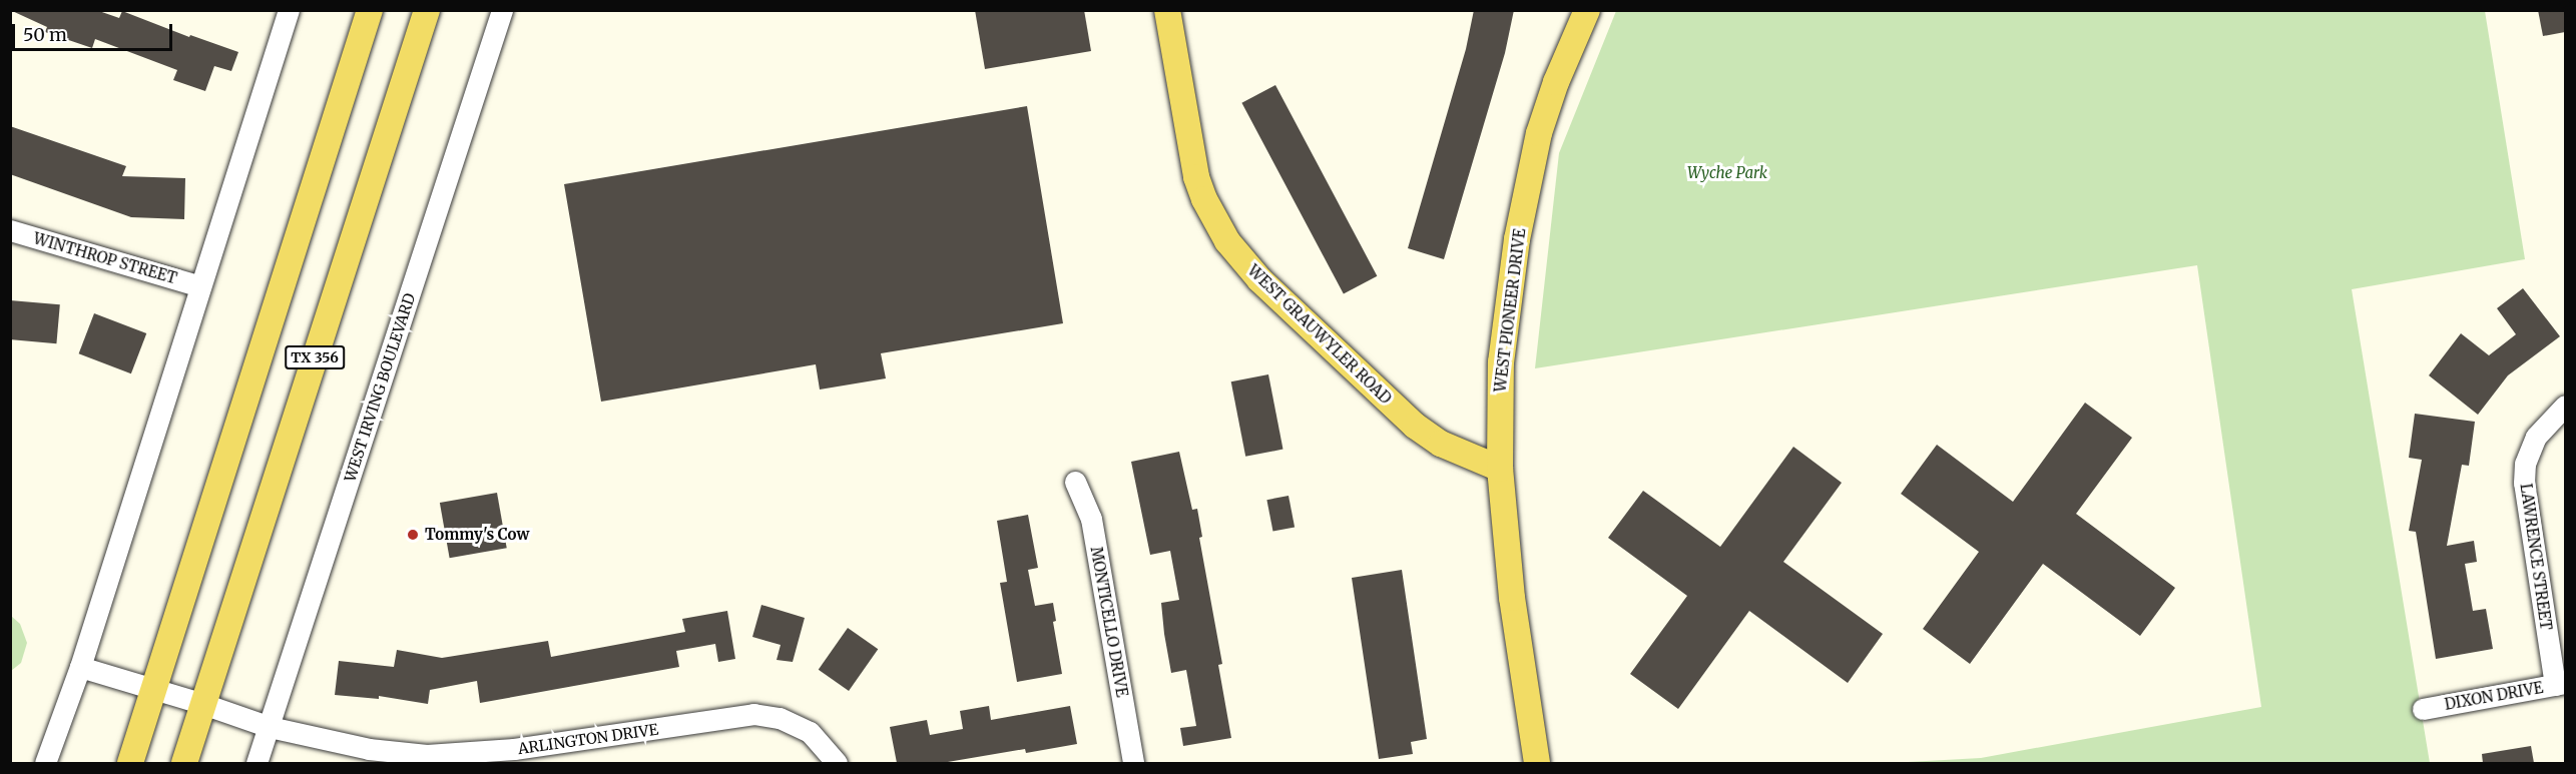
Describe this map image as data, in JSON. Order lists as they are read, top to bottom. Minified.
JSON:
{"streets":{"main road":["WEST PIONEER DRIVE","WEST GRAUWYLER ROAD","TX 356"],"street":["WINTHROP STREET","WEST IRVING BOULEVARD","LAWRENCE STREET","MONTICELLO DRIVE","DIXON DRIVE","ARLINGTON DRIVE"]},"crossings":[["WEST PIONEER DRIVE","WEST GRAUWYLER ROAD"],["TX 356","ARLINGTON DRIVE"],["WEST IRVING BOULEVARD","ARLINGTON DRIVE"],["LAWRENCE STREET","DIXON DRIVE"]],"parks":["Wyche Park"],"places":["Tommy's Cow"],"scale_bar":"50 m"}
